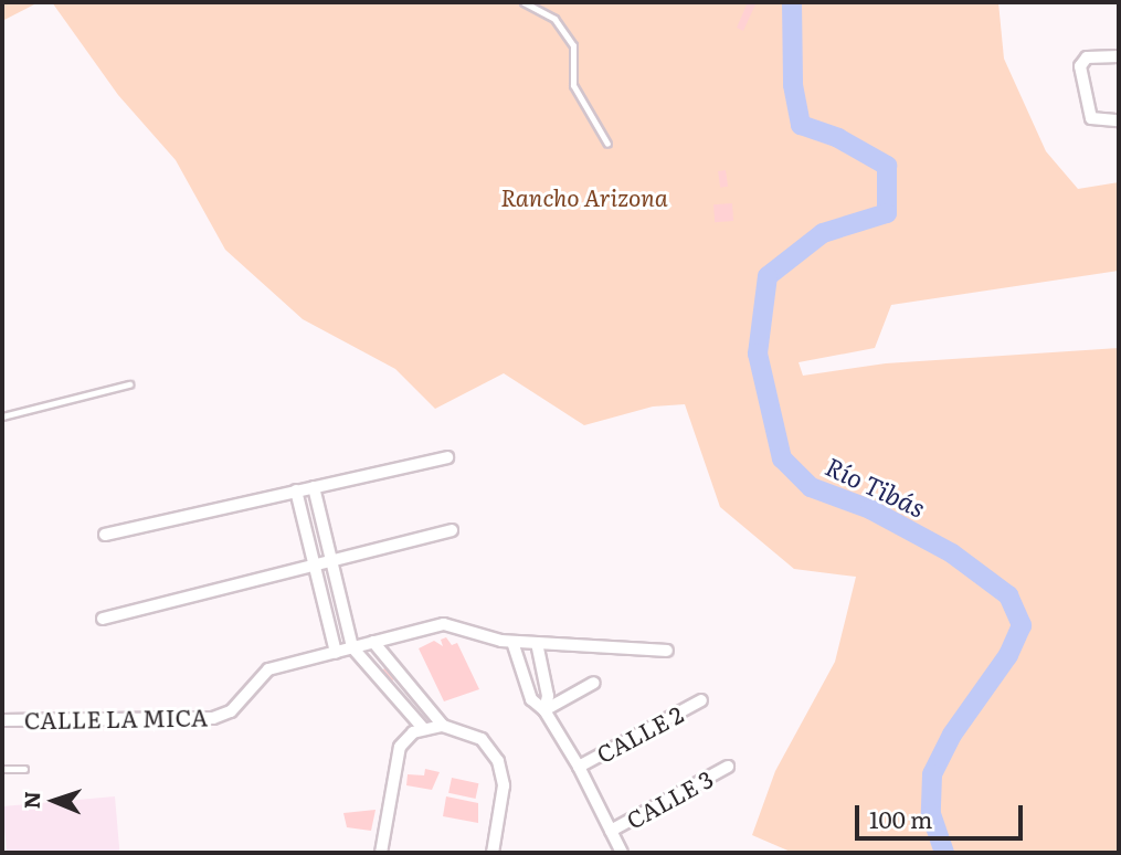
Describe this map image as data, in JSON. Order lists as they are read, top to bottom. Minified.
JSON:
{"streets":{"street":["CALLE LA MICA","CALLE 2","CALLE 3"]},"water":["Río Tibás"],"parks":["Rancho Arizona"],"scale_bar":"100 m","north":"left"}
